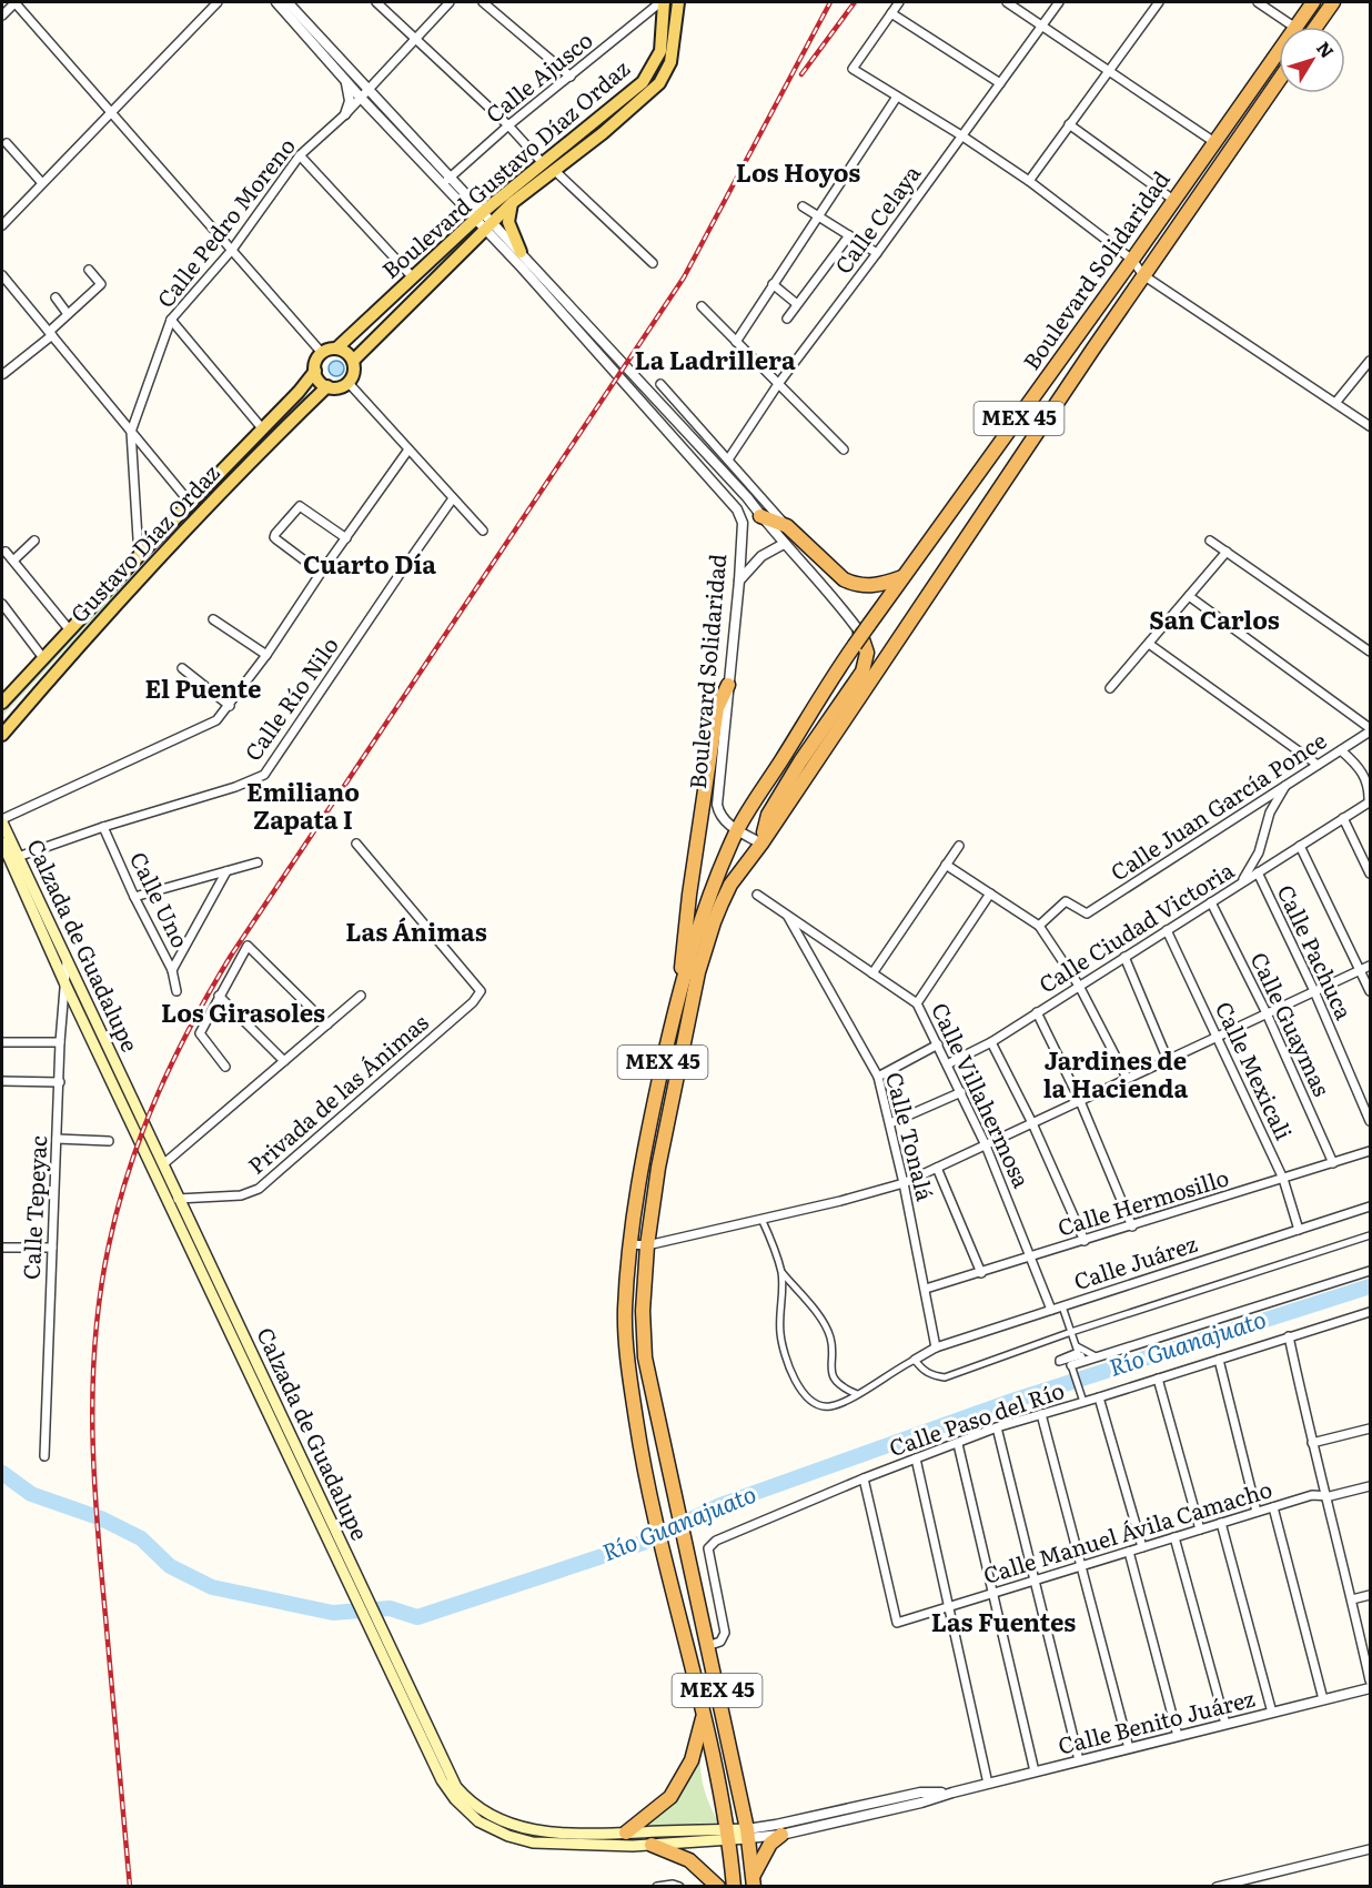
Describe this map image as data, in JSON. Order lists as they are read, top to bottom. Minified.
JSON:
{"streets":{"highway":["Boulevard Solidaridad","MEX 45"],"main road":["Boulevard Gustavo Díaz Ordaz","Gustavo Díaz Ordaz","Calzada de Guadalupe"],"street":["Calle Ajusco","Calle Celaya","Calle Pedro Moreno","Calle Río Nilo","Calle Juan García Ponce","Calle Uno","Calle Ciudad Victoria","Calle Pachuca","Calle Guaymas","Calle Mexicali","Privada de las Ánimas","Calle Villahermosa","Calle Tonalá","Calle Hermosillo","Calle Tepeyac","Calle Juárez","Calle Paso del Río","Calle Manuel Ávila Camacho","Calle Benito Juárez"]},"crossings":[["Calle Ajusco","Boulevard Gustavo Díaz Ordaz"],["Boulevard Gustavo Díaz Ordaz","Boulevard Solidaridad"],["Boulevard Gustavo Díaz Ordaz","Gustavo Díaz Ordaz"],["Calle Pedro Moreno","Gustavo Díaz Ordaz"],["Boulevard Solidaridad","Calzada de Guadalupe"],["Boulevard Solidaridad","Calle Paso del Río"],["Boulevard Solidaridad","Calle Benito Juárez"],["Calle Río Nilo","Calle Uno"],["Calle Río Nilo","Calzada de Guadalupe"],["Calle Juan García Ponce","Calle Ciudad Victoria"],["Calle Ciudad Victoria","Calle Pachuca"],["Calle Ciudad Victoria","Calle Guaymas"],["Calle Ciudad Victoria","Calle Mexicali"],["Calle Ciudad Victoria","Calle Villahermosa"],["Calzada de Guadalupe","Privada de las Ánimas"],["Calzada de Guadalupe","Calle Tepeyac"],["Calzada de Guadalupe","Calle Benito Juárez"],["Calle Guaymas","Calle Hermosillo"],["Calle Mexicali","Calle Hermosillo"],["Calle Mexicali","Calle Juárez"],["Calle Villahermosa","Calle Tonalá"],["Calle Villahermosa","Calle Hermosillo"],["Calle Villahermosa","Calle Juárez"],["Calle Tonalá","Calle Hermosillo"],["Calle Tonalá","Calle Juárez"],["Calle Paso del Río","Calle Manuel Ávila Camacho"]],"districts":["Los Hoyos","La Ladrillera","Cuarto Día","San Carlos","El Puente","Emiliano Zapata I","Las Ánimas","Los Girasoles","Jardines de la Hacienda","Las Fuentes"],"water":["Río Guanajuato"],"north":"top right"}
